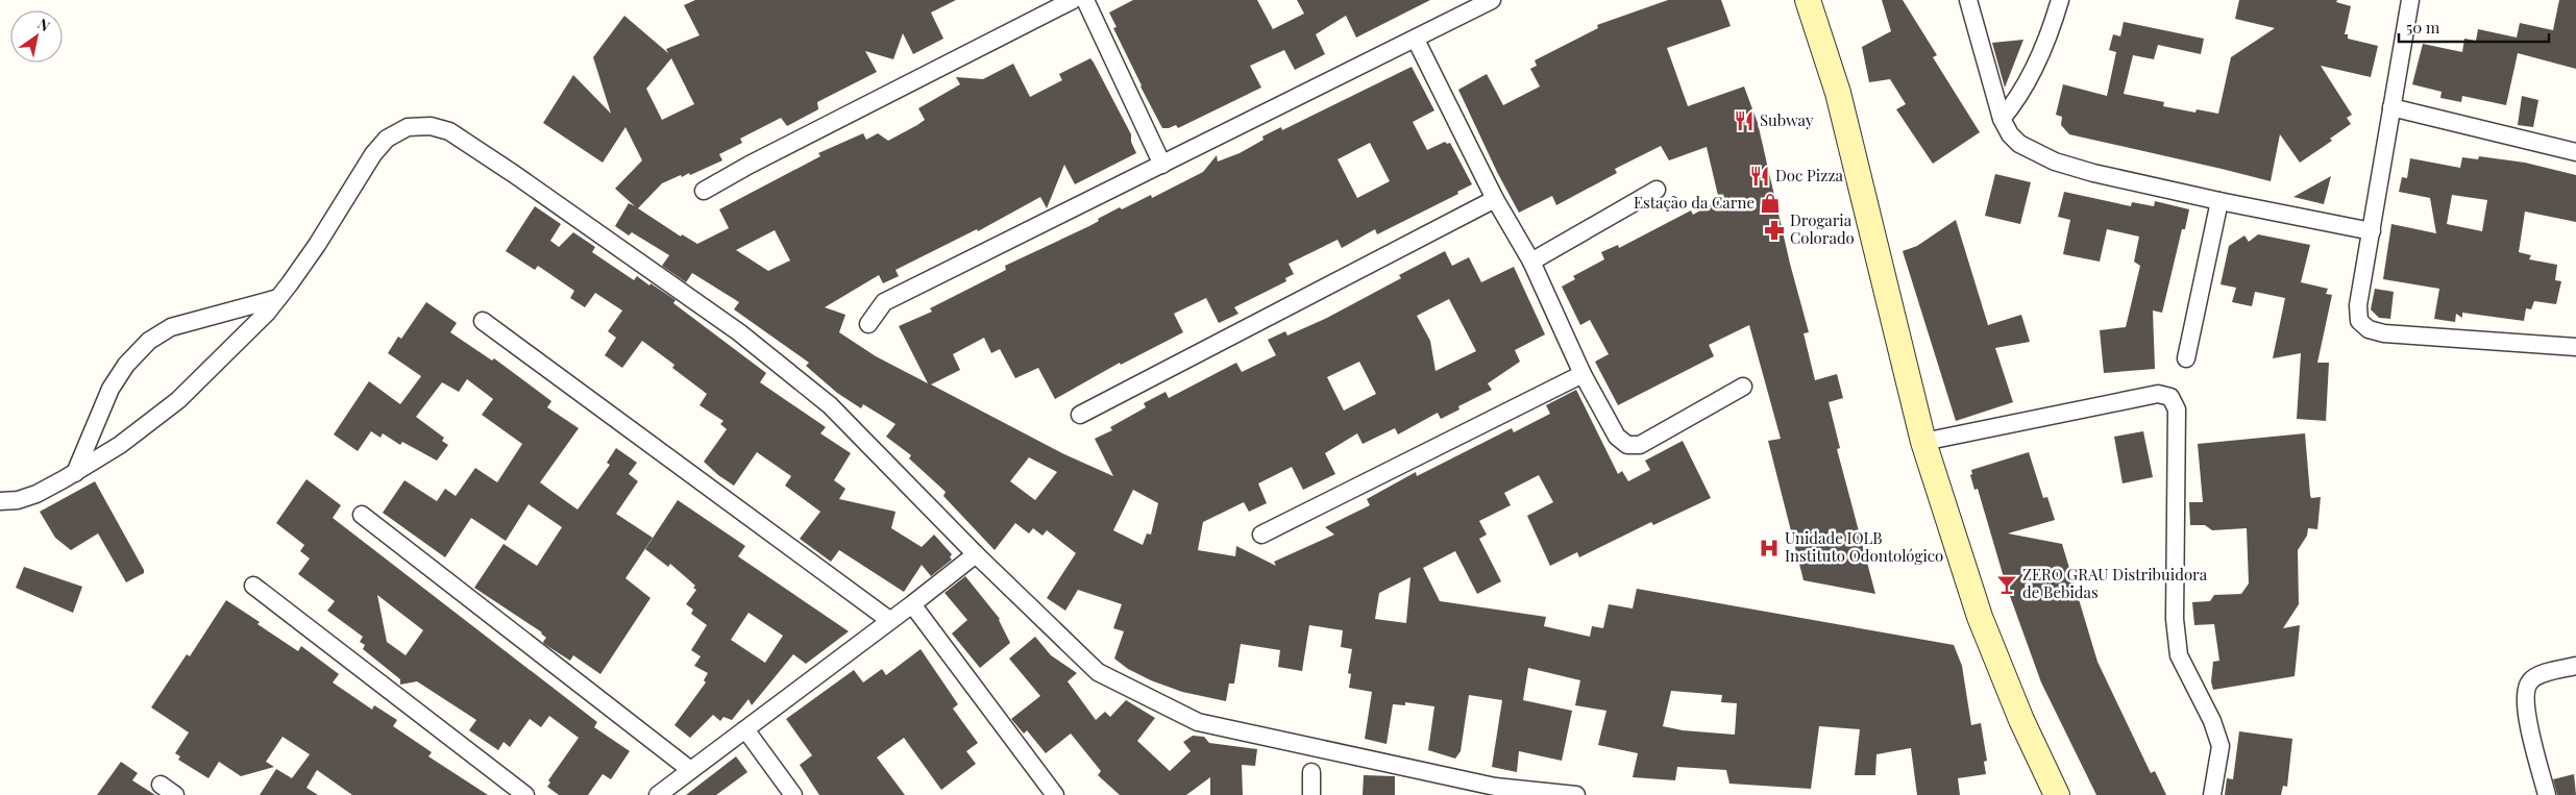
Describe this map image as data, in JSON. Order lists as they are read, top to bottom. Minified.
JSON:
{"places":{"restaurant":["Subway","Doc Pizza"],"shop":["Estação da Carne"],"pharmacy":["Drogaria Colorado"],"hospital":["Unidade IOLB Instituto Odontológico"],"bar":["ZERO GRAU Distribuidora de Bebidas"]},"scale_bar":"50 m","north":"top right"}
